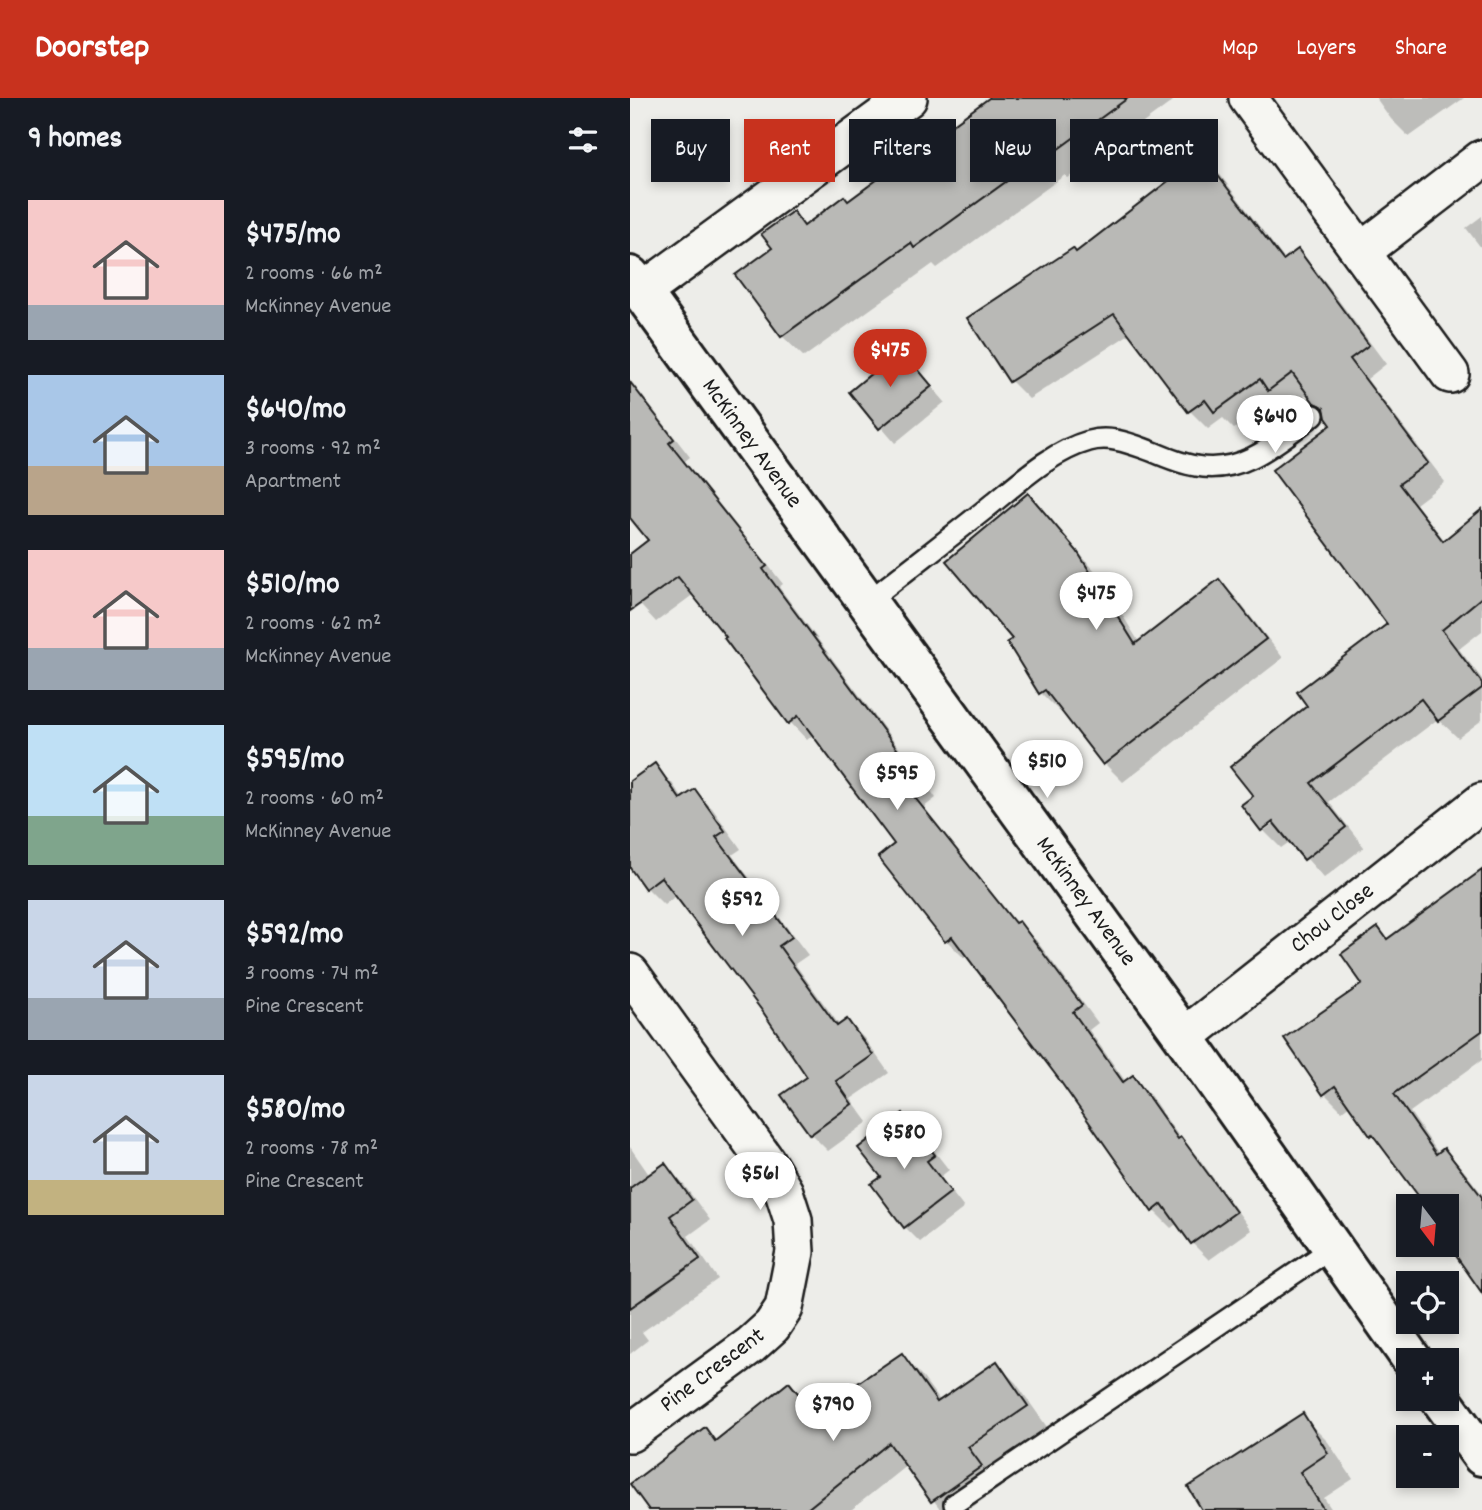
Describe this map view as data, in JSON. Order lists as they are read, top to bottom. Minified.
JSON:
{"streets":{"street":["McKinney Avenue","Chou Close","Pine Crescent"]},"crossings":[["McKinney Avenue","Chou Close"]],"north":"bottom","page":{"header":"Doorstep","nav":["Map","Layers","Share"],"heading":"9 homes","chip":["Buy","Rent","Filters","New","Apartment"],"list":[{"name":"$475/mo","note":"2 rooms · 66 m² · McKinney Avenue"},{"name":"$640/mo","note":"3 rooms · 92 m² · Apartment"},{"name":"$510/mo","note":"2 rooms · 62 m² · McKinney Avenue"},{"name":"$595/mo","note":"2 rooms · 60 m² · McKinney Avenue"},{"name":"$592/mo","note":"3 rooms · 74 m² · Pine Crescent"},{"name":"$580/mo","note":"2 rooms · 78 m² · Pine Crescent"}],"price":["$475","$640","$475","$510","$595","$592","$580","$561","$790"],"map_buttons":["+","−"]}}
